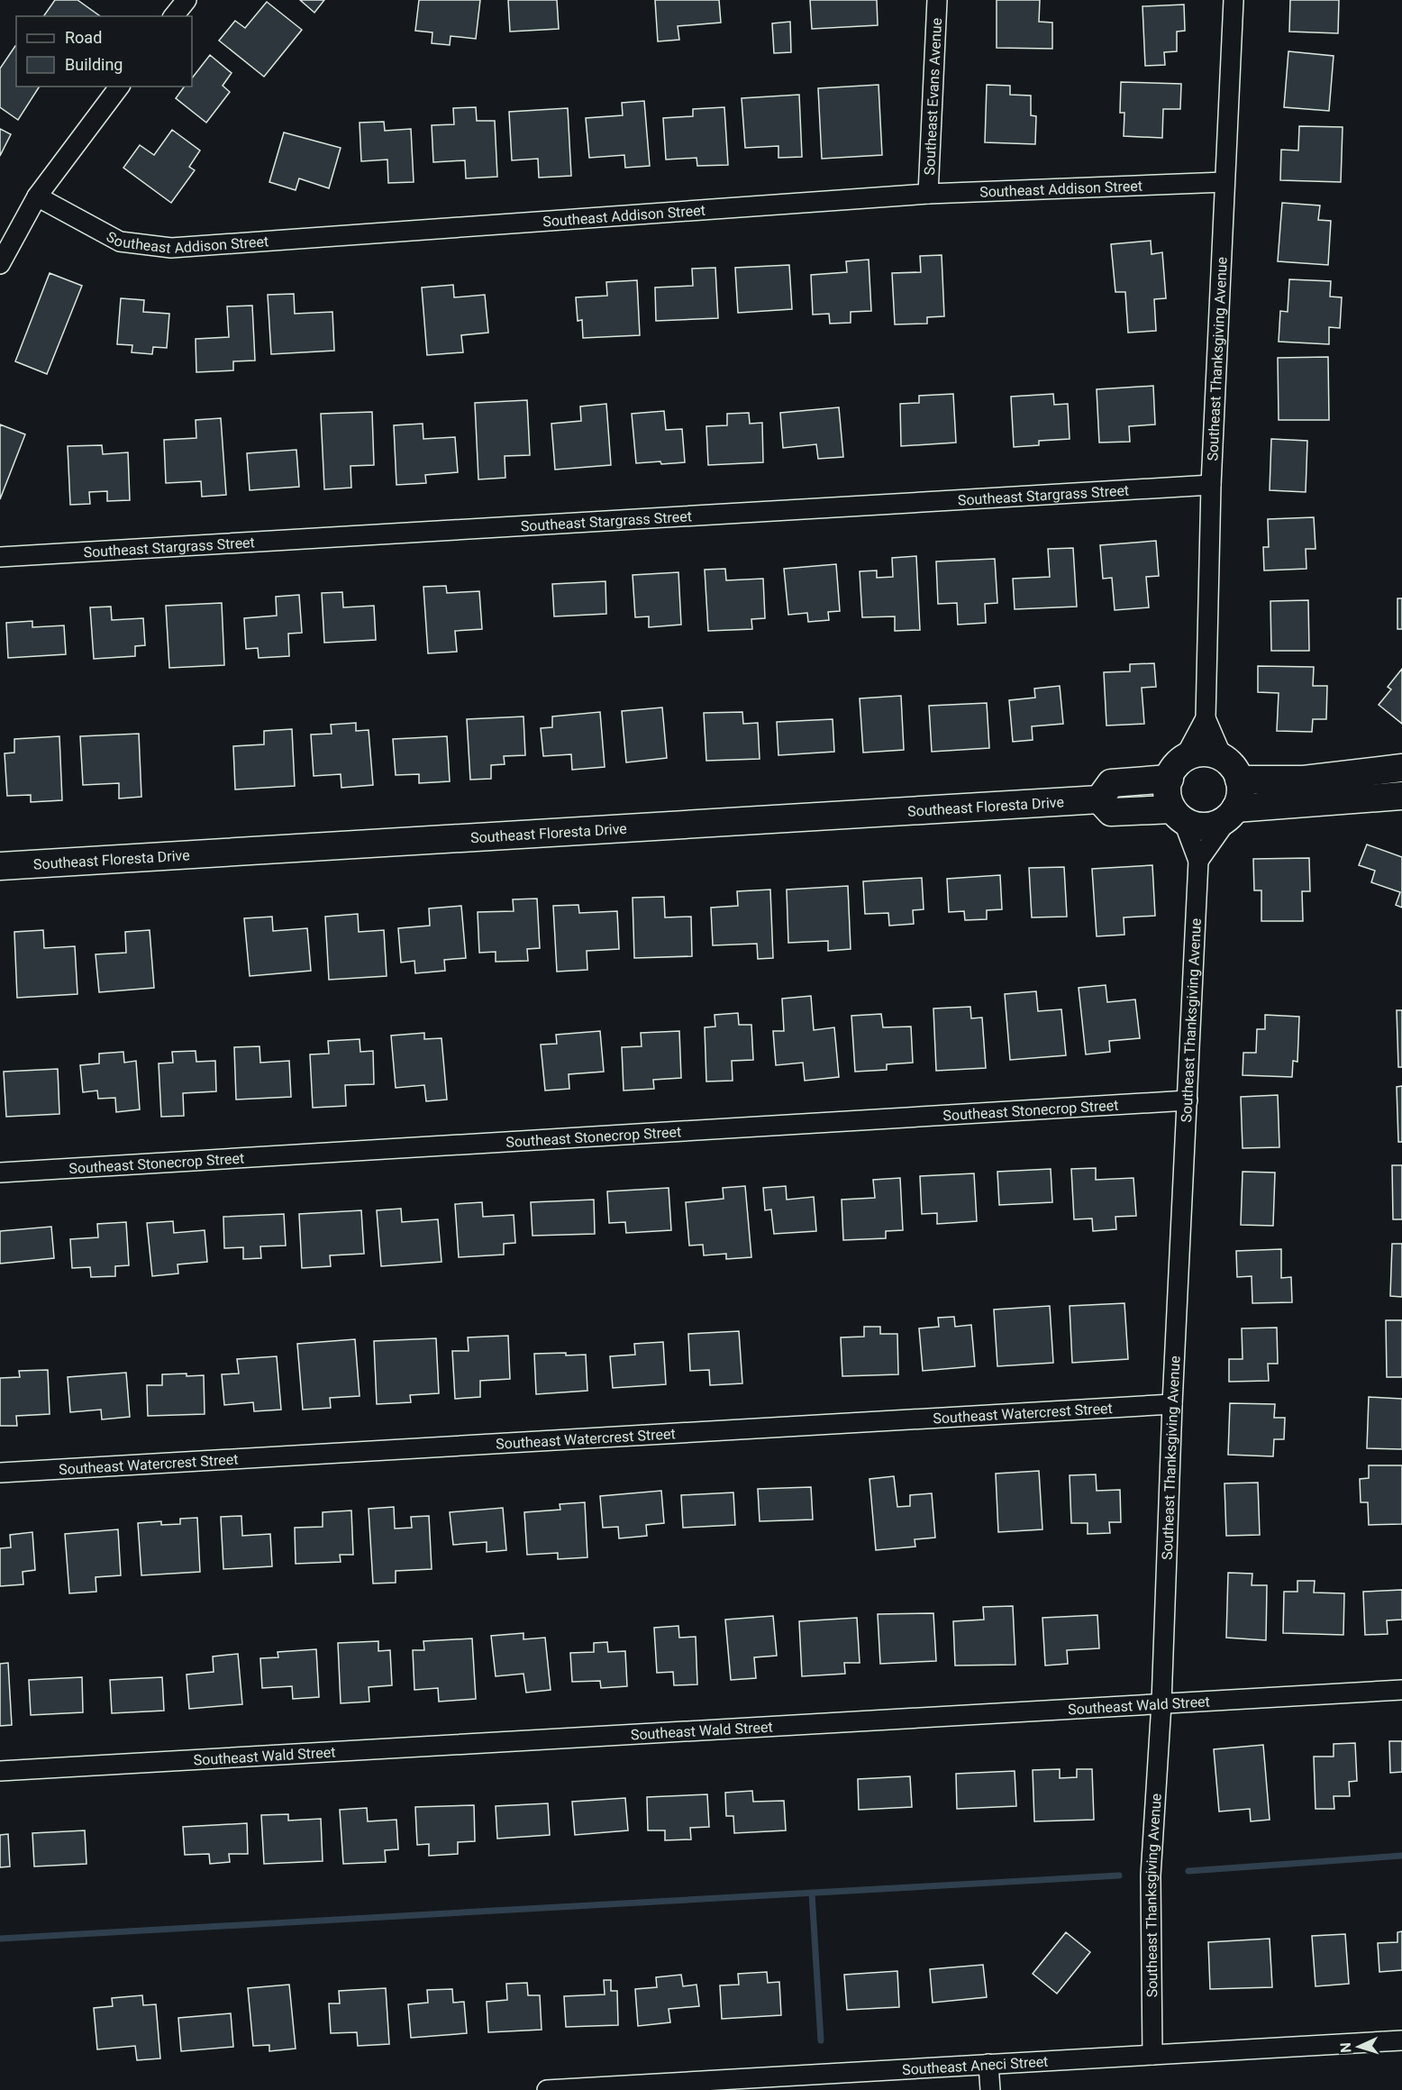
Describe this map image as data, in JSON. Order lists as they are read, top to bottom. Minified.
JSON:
{"streets":{"street":["Southeast Evans Avenue","Southeast Addison Street","Southeast Thanksgiving Avenue","Southeast Stargrass Street","Southeast Floresta Drive","Southeast Stonecrop Street","Southeast Watercrest Street","Southeast Wald Street","Southeast Aneci Street"]},"crossings":[["Southeast Evans Avenue","Southeast Addison Street"],["Southeast Addison Street","Southeast Thanksgiving Avenue"],["Southeast Thanksgiving Avenue","Southeast Stargrass Street"],["Southeast Thanksgiving Avenue","Southeast Stonecrop Street"],["Southeast Thanksgiving Avenue","Southeast Watercrest Street"],["Southeast Thanksgiving Avenue","Southeast Wald Street"],["Southeast Thanksgiving Avenue","Southeast Aneci Street"]],"legend":["Road","Building"],"north":"left"}
